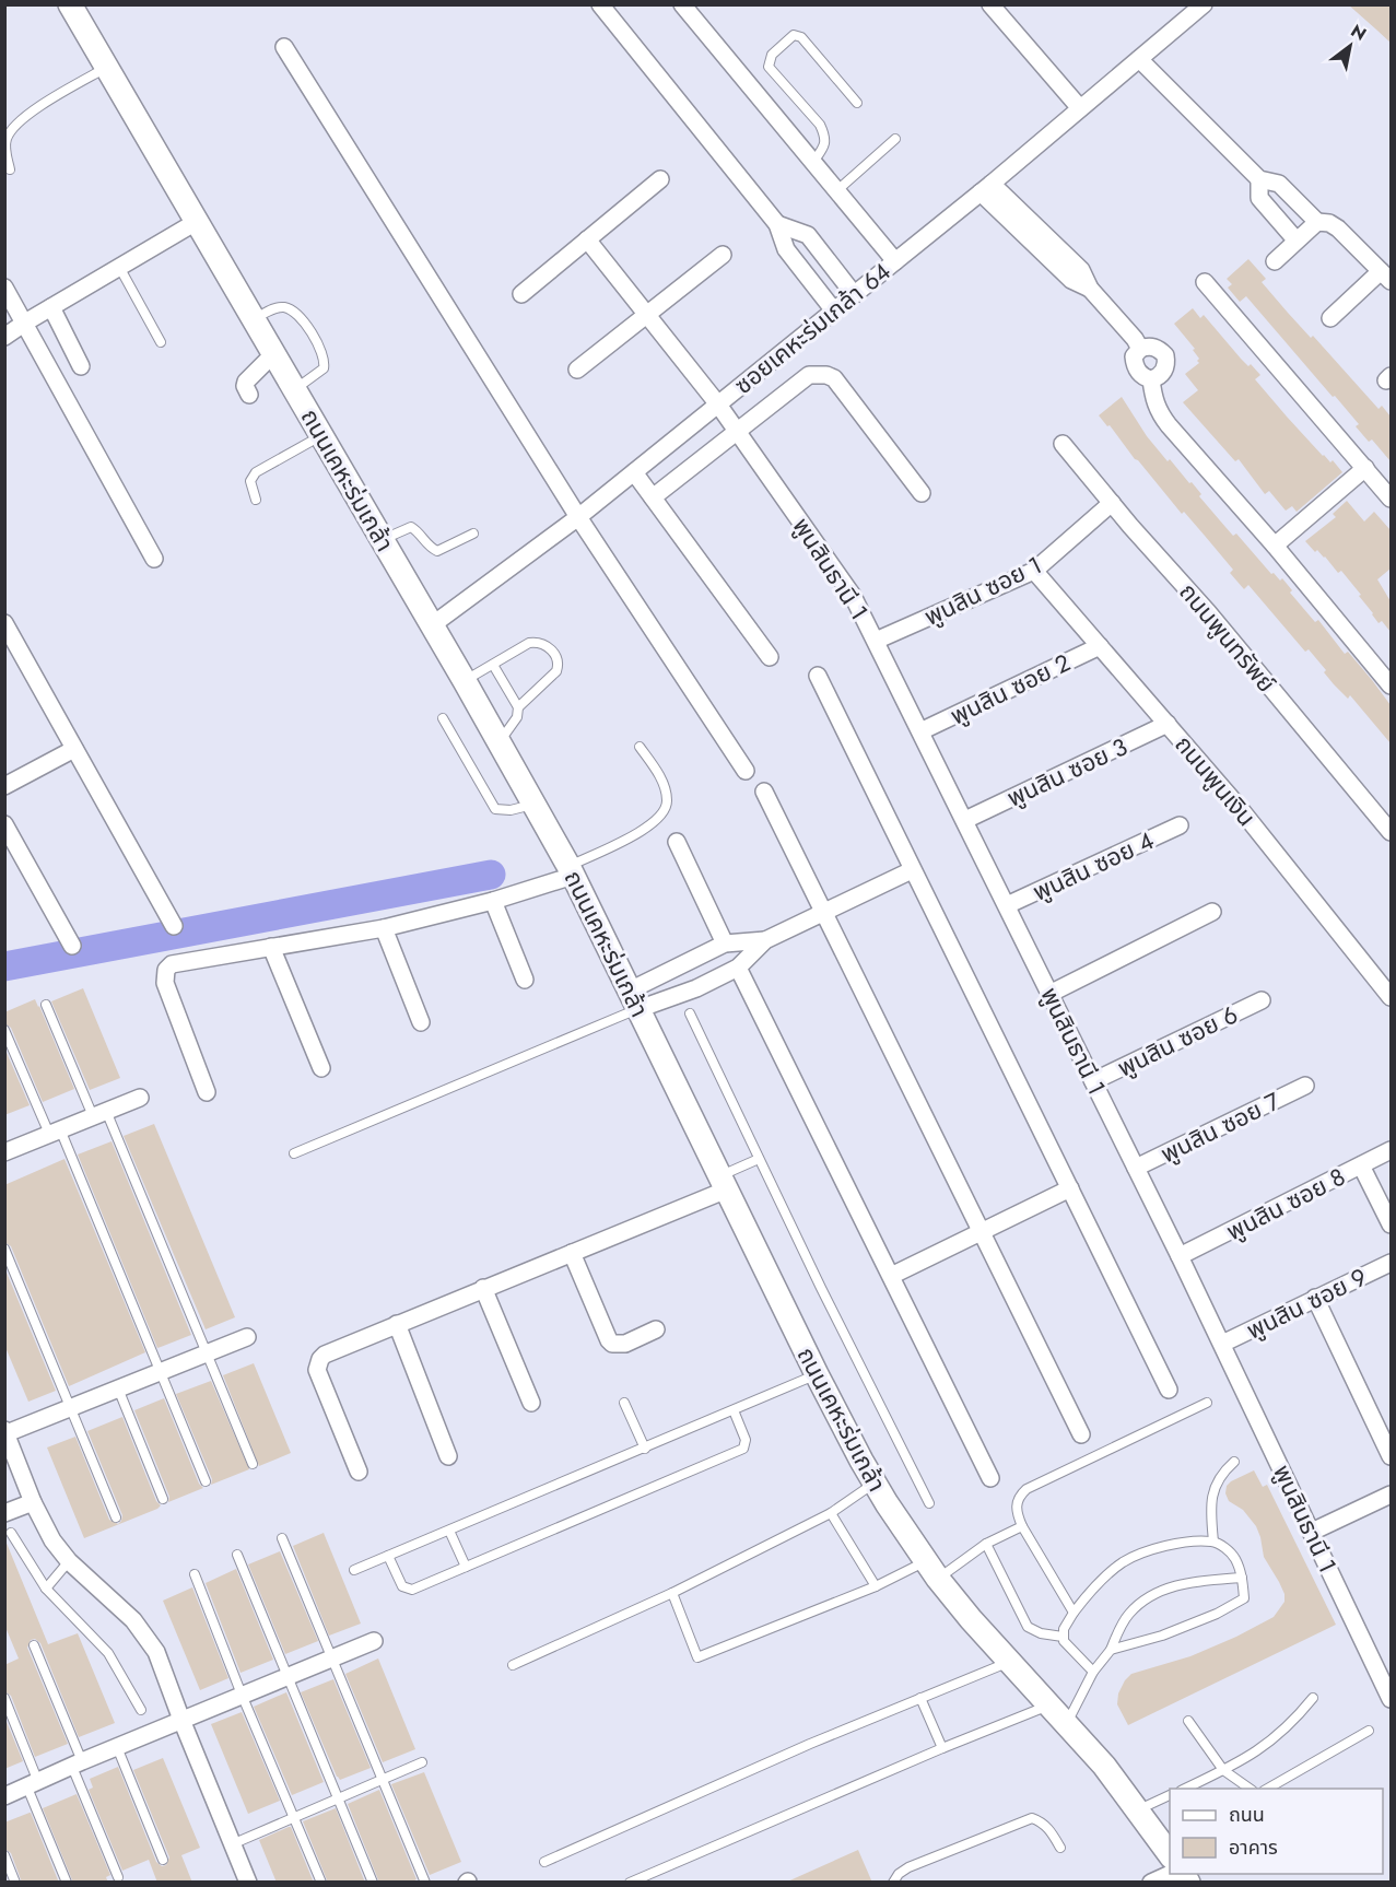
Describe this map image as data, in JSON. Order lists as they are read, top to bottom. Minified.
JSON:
{"streets":{"street":["ซอยเคหะร่มเกล้า 64","ถนนเคหะร่มเกล้า","พูนสินธานี 1","พูนสิน ซอย 1","ถนนพูนทรัพย์","พูนสิน ซอย 2","พูนสิน ซอย 3","ถนนพูนเงิน","พูนสิน ซอย 4","พูนสิน ซอย 6","พูนสิน ซอย 7","พูนสิน ซอย 8","พูนสิน ซอย 9"]},"crossings":[["ซอยเคหะร่มเกล้า 64","ถนนเคหะร่มเกล้า"],["ซอยเคหะร่มเกล้า 64","พูนสินธานี 1"],["พูนสินธานี 1","พูนสิน ซอย 1"],["พูนสินธานี 1","พูนสิน ซอย 2"],["พูนสินธานี 1","พูนสิน ซอย 3"],["พูนสินธานี 1","พูนสิน ซอย 4"],["พูนสินธานี 1","พูนสิน ซอย 6"],["พูนสินธานี 1","พูนสิน ซอย 7"],["พูนสินธานี 1","พูนสิน ซอย 8"],["พูนสินธานี 1","พูนสิน ซอย 9"],["พูนสิน ซอย 1","ถนนพูนทรัพย์"],["พูนสิน ซอย 1","ถนนพูนเงิน"],["พูนสิน ซอย 2","ถนนพูนเงิน"],["พูนสิน ซอย 3","ถนนพูนเงิน"]],"legend":["ถนน","อาคาร"],"north":"top right"}
